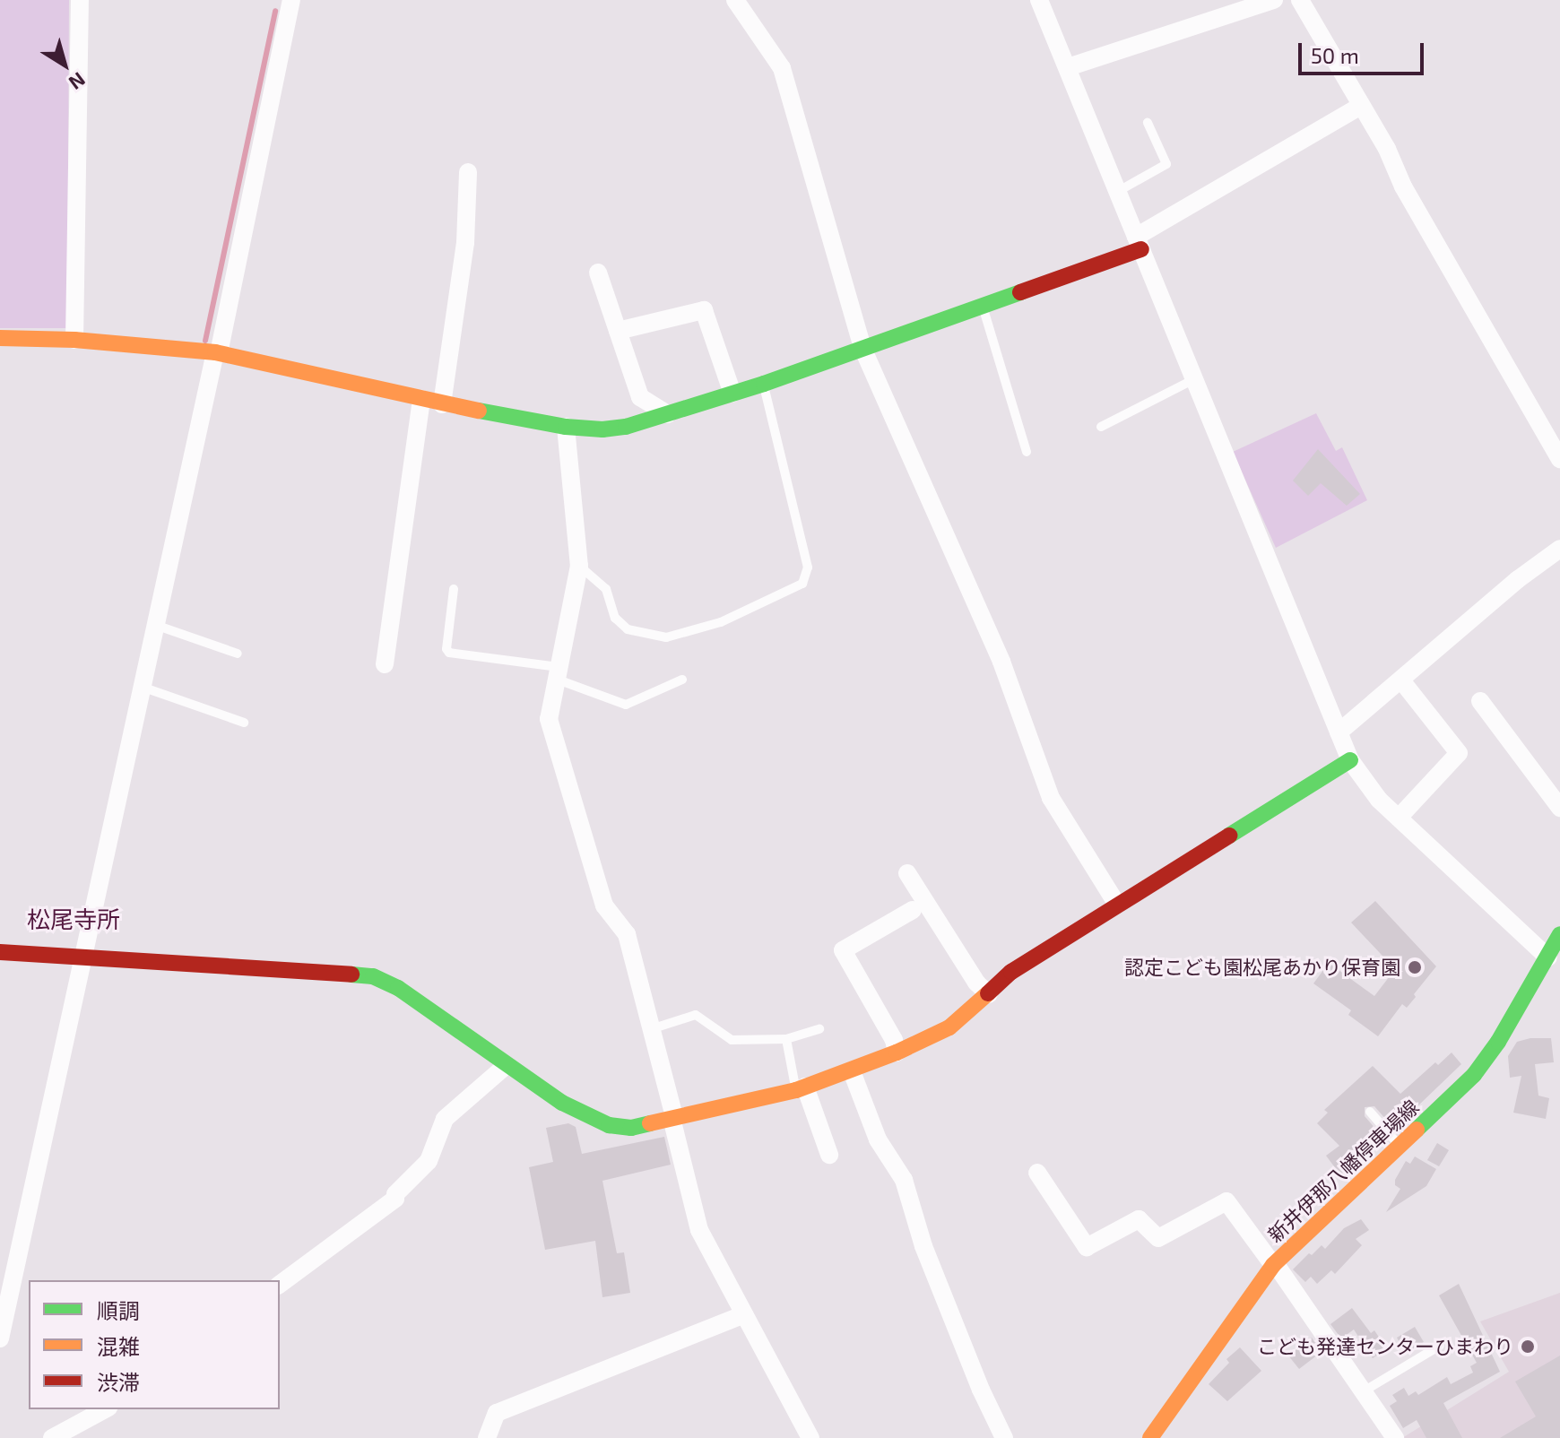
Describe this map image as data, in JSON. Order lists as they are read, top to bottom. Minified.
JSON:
{"streets":{"street":["新井伊那八幡停車場線"]},"districts":["松尾寺所"],"places":["認定こども園松尾あかり保育園","こども発達センターひまわり"],"legend":["順調","混雑","渋滞"],"scale_bar":"50 m","north":"bottom right"}
